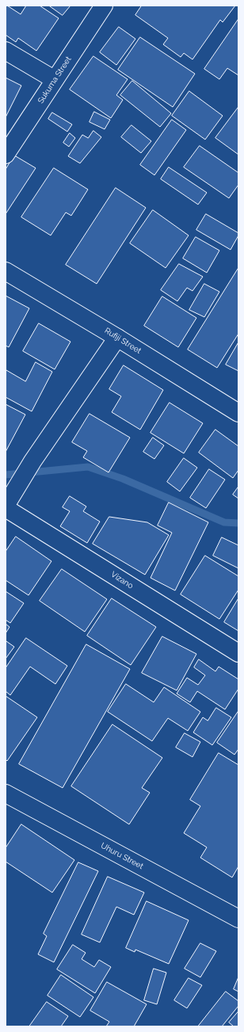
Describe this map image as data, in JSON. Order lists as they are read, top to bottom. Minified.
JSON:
{"streets":{"street":["Sukuma Street","Rufiji Street","Vizano","Uhuru Street"]}}
